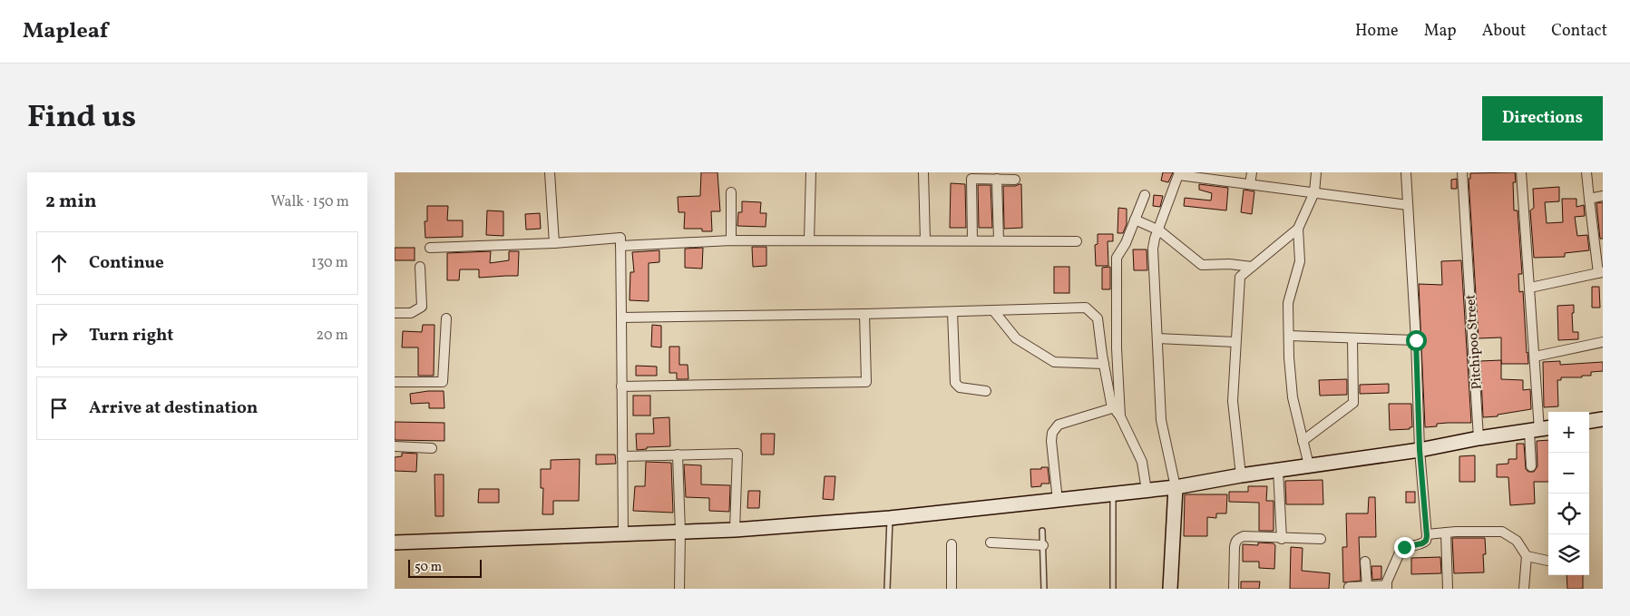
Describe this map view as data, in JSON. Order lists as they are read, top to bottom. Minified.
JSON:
{"streets":{"street":["Pitchipoo Street"]},"scale_bar":"50 m","page":{"header":"Mapleaf","nav":["Home","Map","About","Contact"],"title":"Find us","buttons":"Directions","heading":["2 min","Walk · 150 m"],"list":[["Continue","130 m"],["Turn right","20 m"],"Arrive at destination"],"map_buttons":["+","−"],"scale":"50 m"}}
